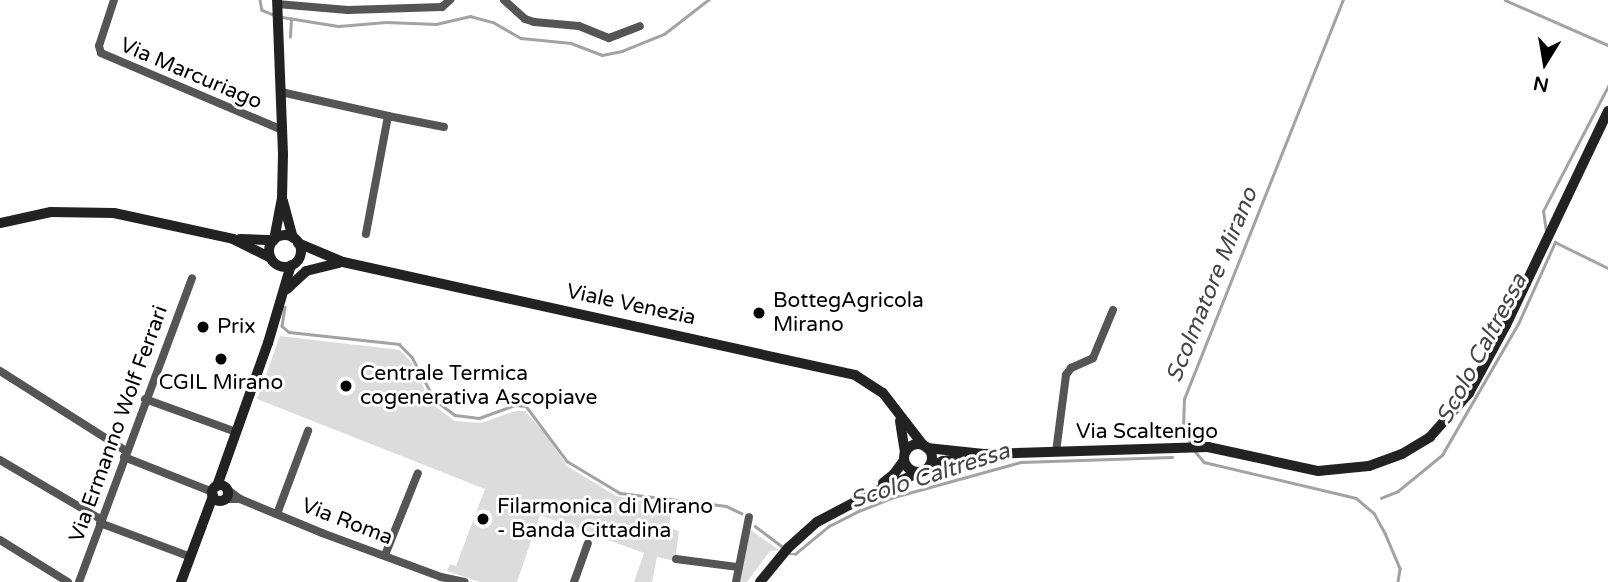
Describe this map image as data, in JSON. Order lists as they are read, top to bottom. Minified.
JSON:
{"streets":{"main road":["Viale Venezia","Via Scaltenigo"],"street":["Via Marcuriago","Via Ermanno Wolf Ferrari","Via Roma"]},"crossings":[["Viale Venezia","Via Scaltenigo"],["Via Ermanno Wolf Ferrari","Via Roma"]],"water":["Scolmatore Mirano","Scolo Caltressa"],"places":["BottegAgricola Mirano","Prix","CGIL Mirano","Centrale Termica cogenerativa Ascopiave","Filarmonica di Mirano - Banda Cittadina"],"north":"bottom"}
